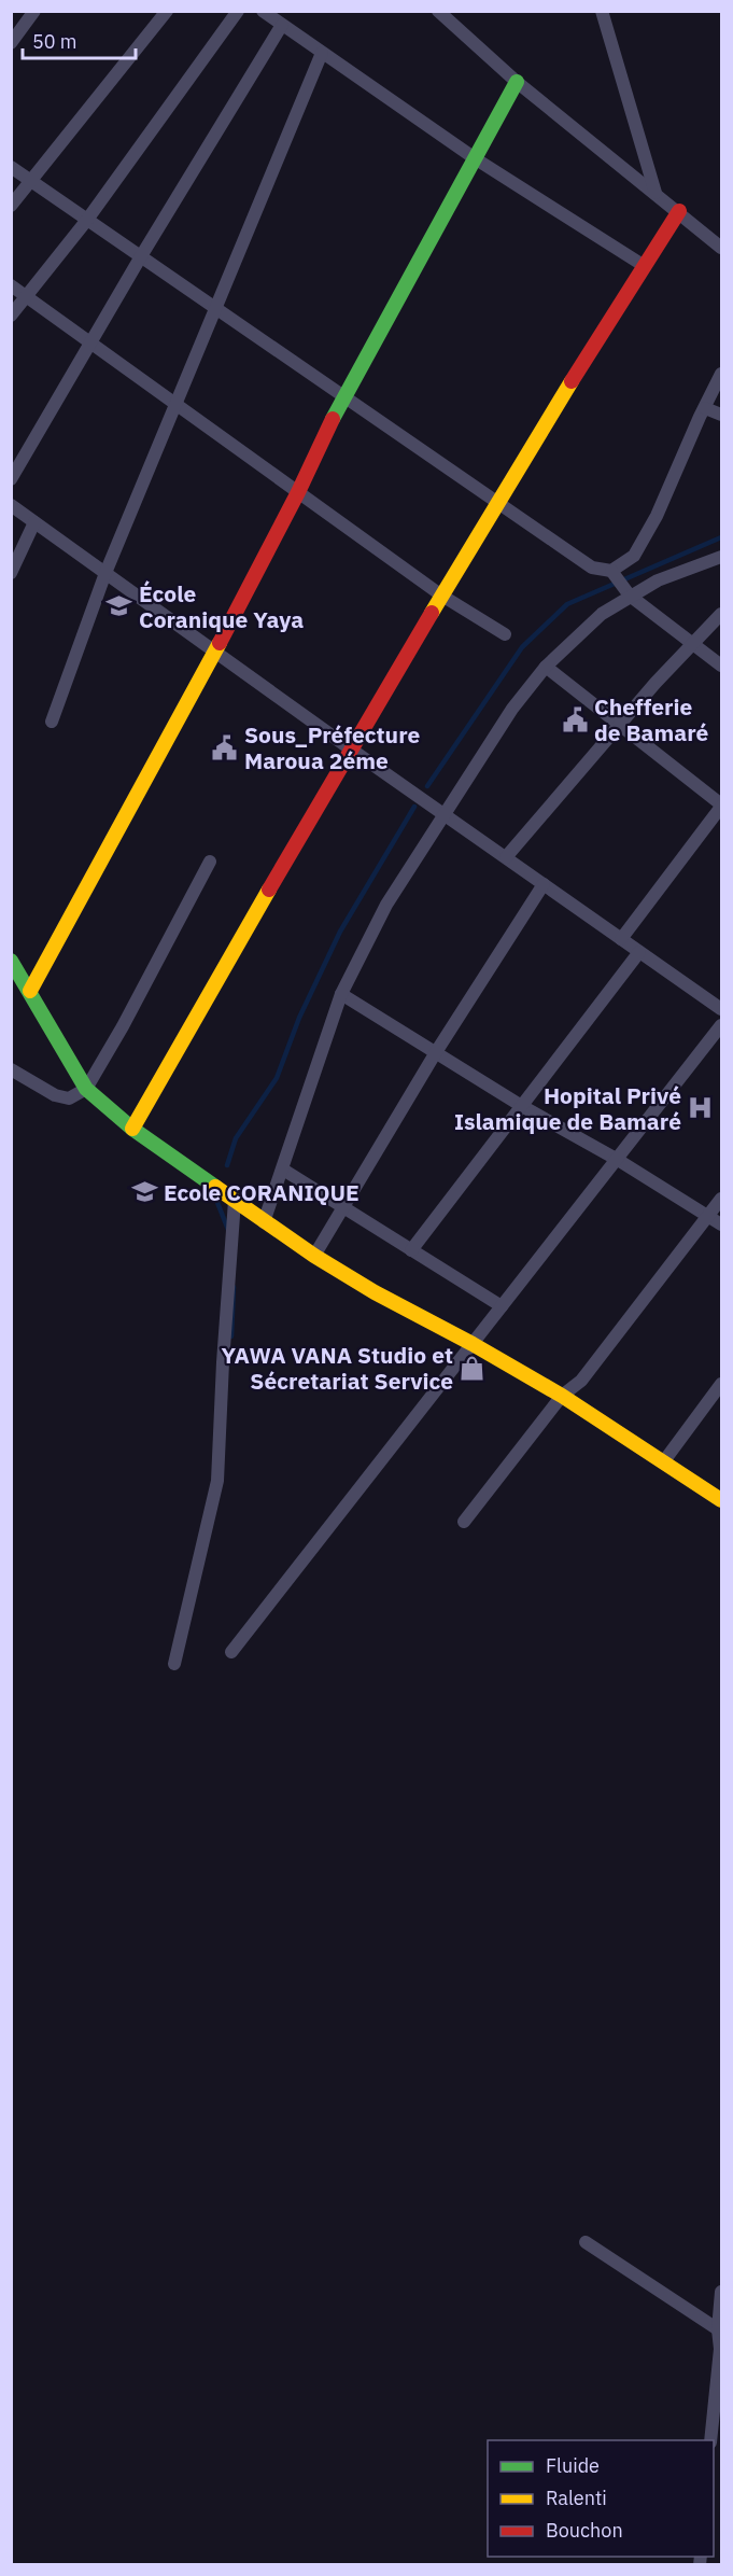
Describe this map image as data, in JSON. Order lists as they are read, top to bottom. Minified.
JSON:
{"places":{"school or university":["École Coranique Yaya","Ecole CORANIQUE"],"public building":["Chefferie de Bamaré","Sous_Préfecture Maroua 2éme"],"hospital":["Hopital Privé Islamique de Bamaré"],"shop":["YAWA VANA Studio et Sécretariat Service"]},"legend":["Fluide","Ralenti","Bouchon"],"scale_bar":"50 m"}
